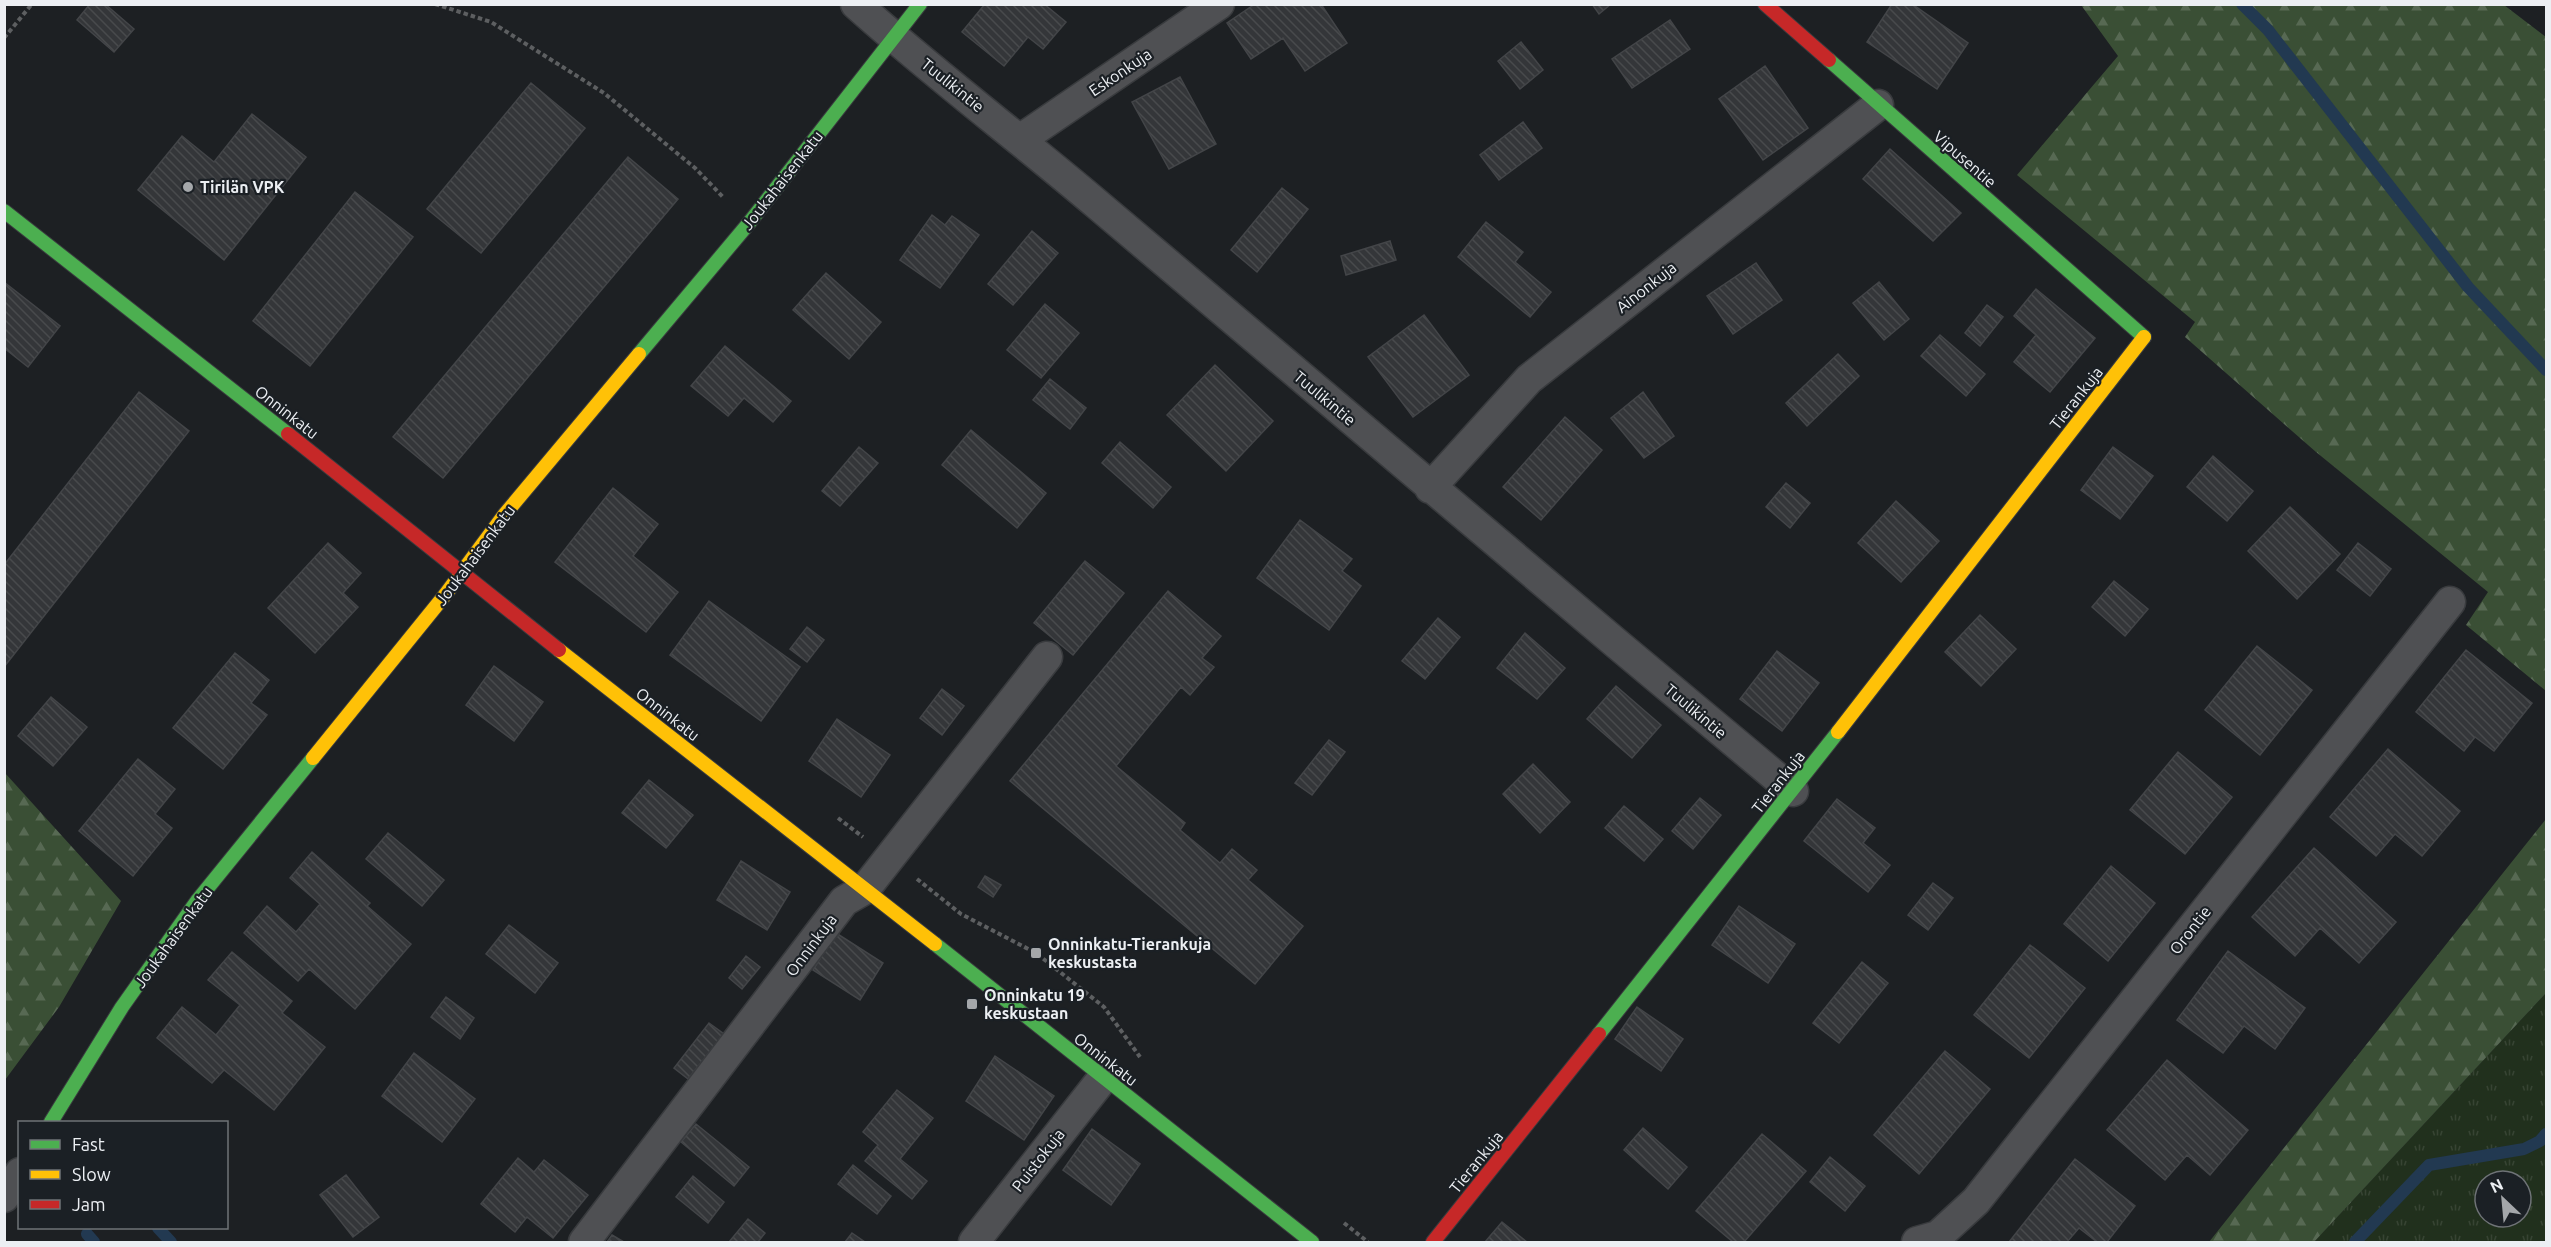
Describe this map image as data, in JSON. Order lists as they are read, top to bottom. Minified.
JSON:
{"streets":{"street":["Eskonkuja","Tuulikintie","Vipusentie","Joukahaisenkatu","Ainonkuja","Tierankuja","Onninkatu","Orontie","Onninkuja","Puistokuja"]},"crossings":[["Eskonkuja","Tuulikintie"],["Tuulikintie","Joukahaisenkatu"],["Tuulikintie","Ainonkuja"],["Tuulikintie","Tierankuja"],["Vipusentie","Ainonkuja"],["Vipusentie","Tierankuja"],["Joukahaisenkatu","Onninkatu"],["Onninkatu","Onninkuja"],["Onninkatu","Puistokuja"]],"places":{"other":["Tirilän VPK"],"transit":["Onninkatu-Tierankuja keskustasta","Onninkatu 19 keskustaan"]},"legend":["Fast","Slow","Jam"],"north":"top left"}
